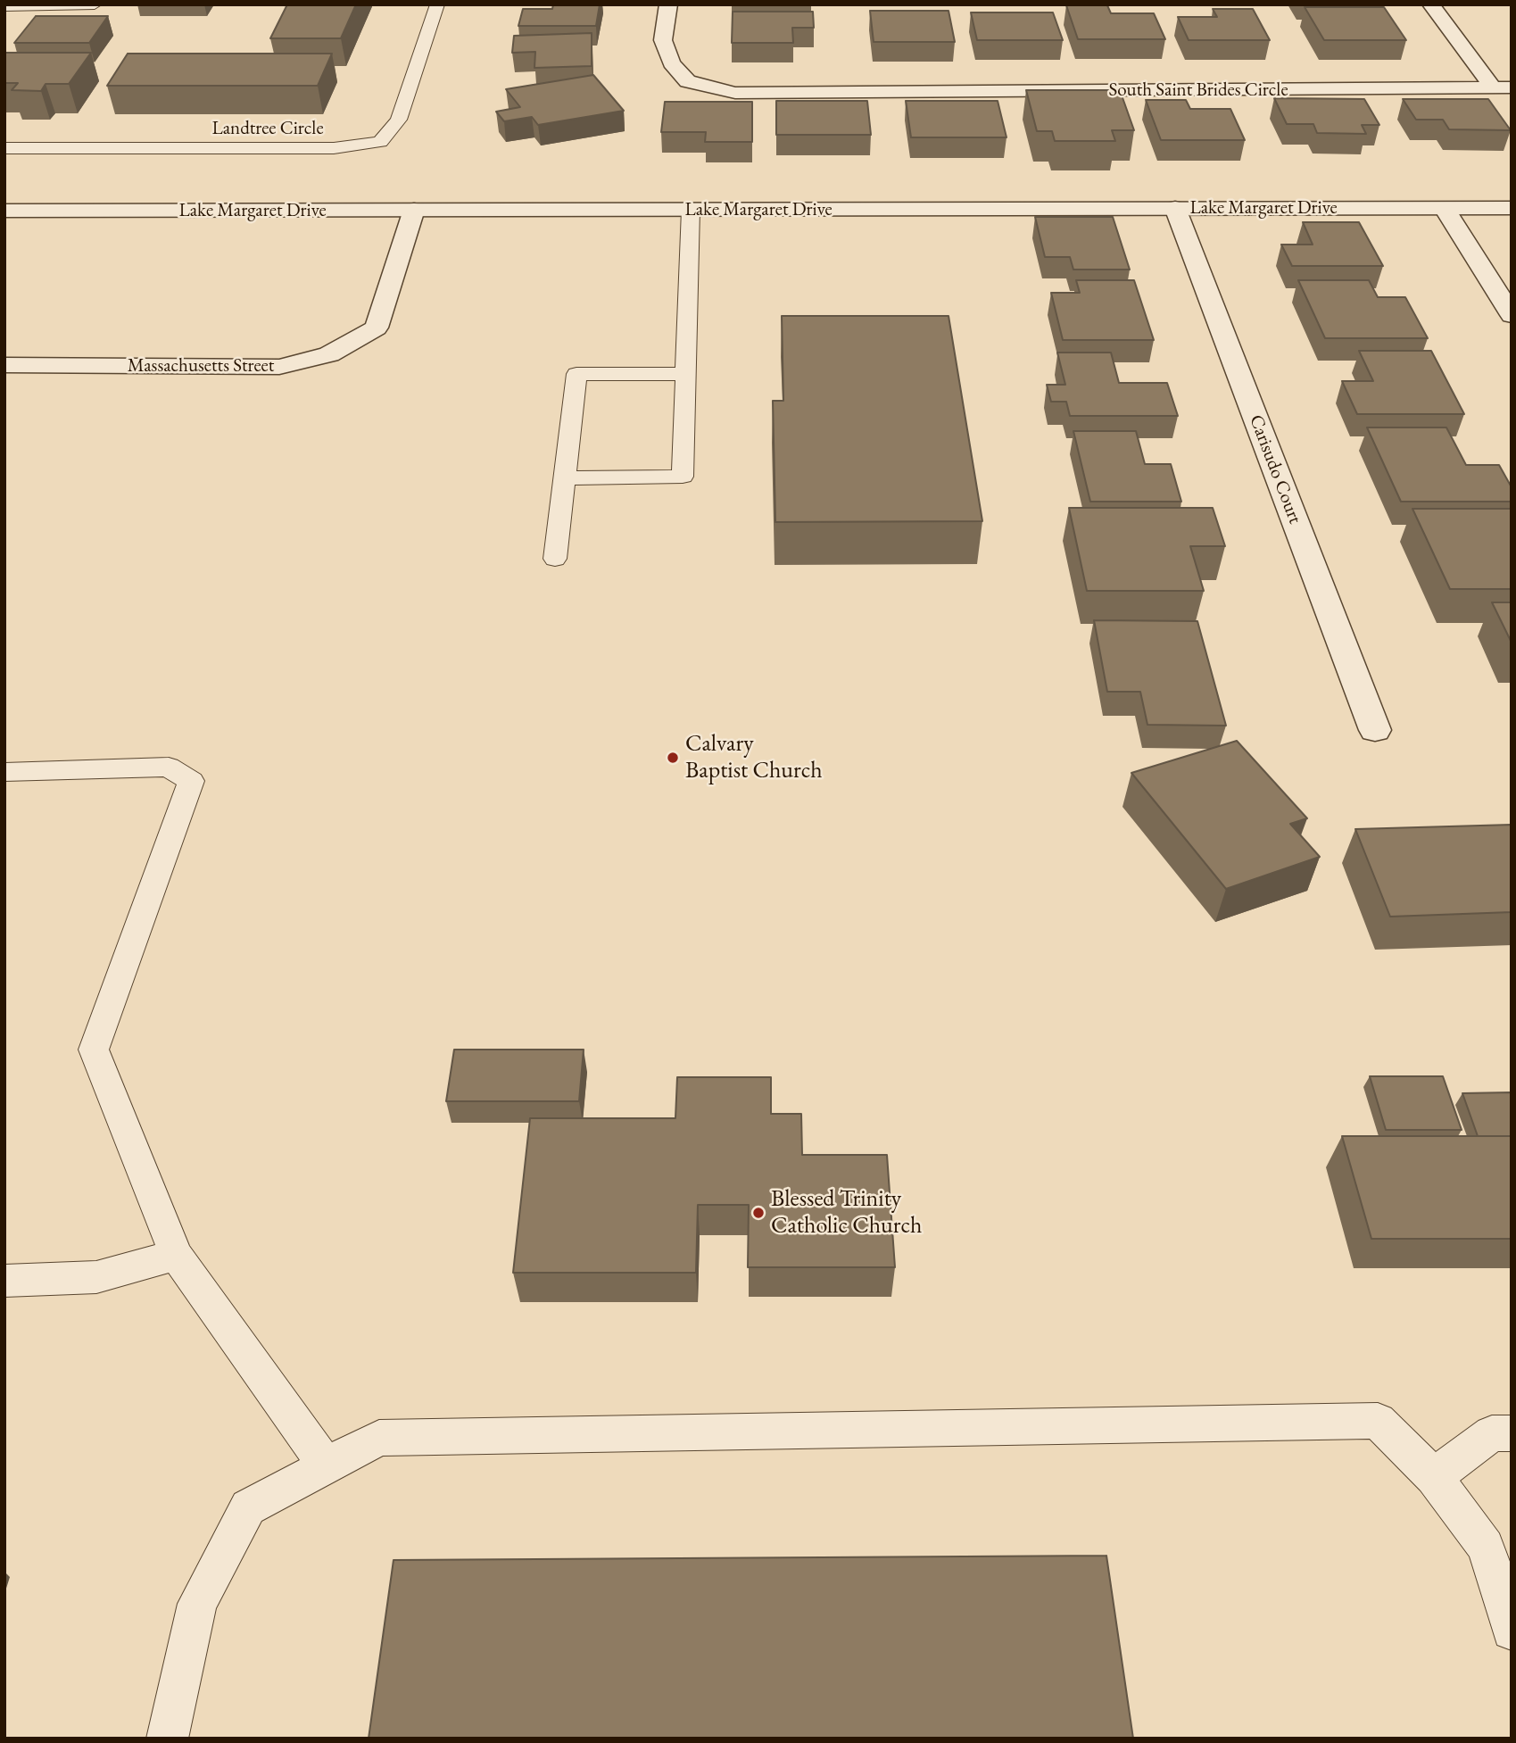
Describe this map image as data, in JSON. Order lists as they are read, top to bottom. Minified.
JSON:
{"streets":{"street":["South Saint Brides Circle","Lake Margaret Drive","Massachusetts Street","Carisudo Court"],"lane":["Landtree Circle"]},"crossings":[["Lake Margaret Drive","Massachusetts Street"],["Lake Margaret Drive","Carisudo Court"]],"places":["Calvary Baptist Church","Blessed Trinity Catholic Church"]}
